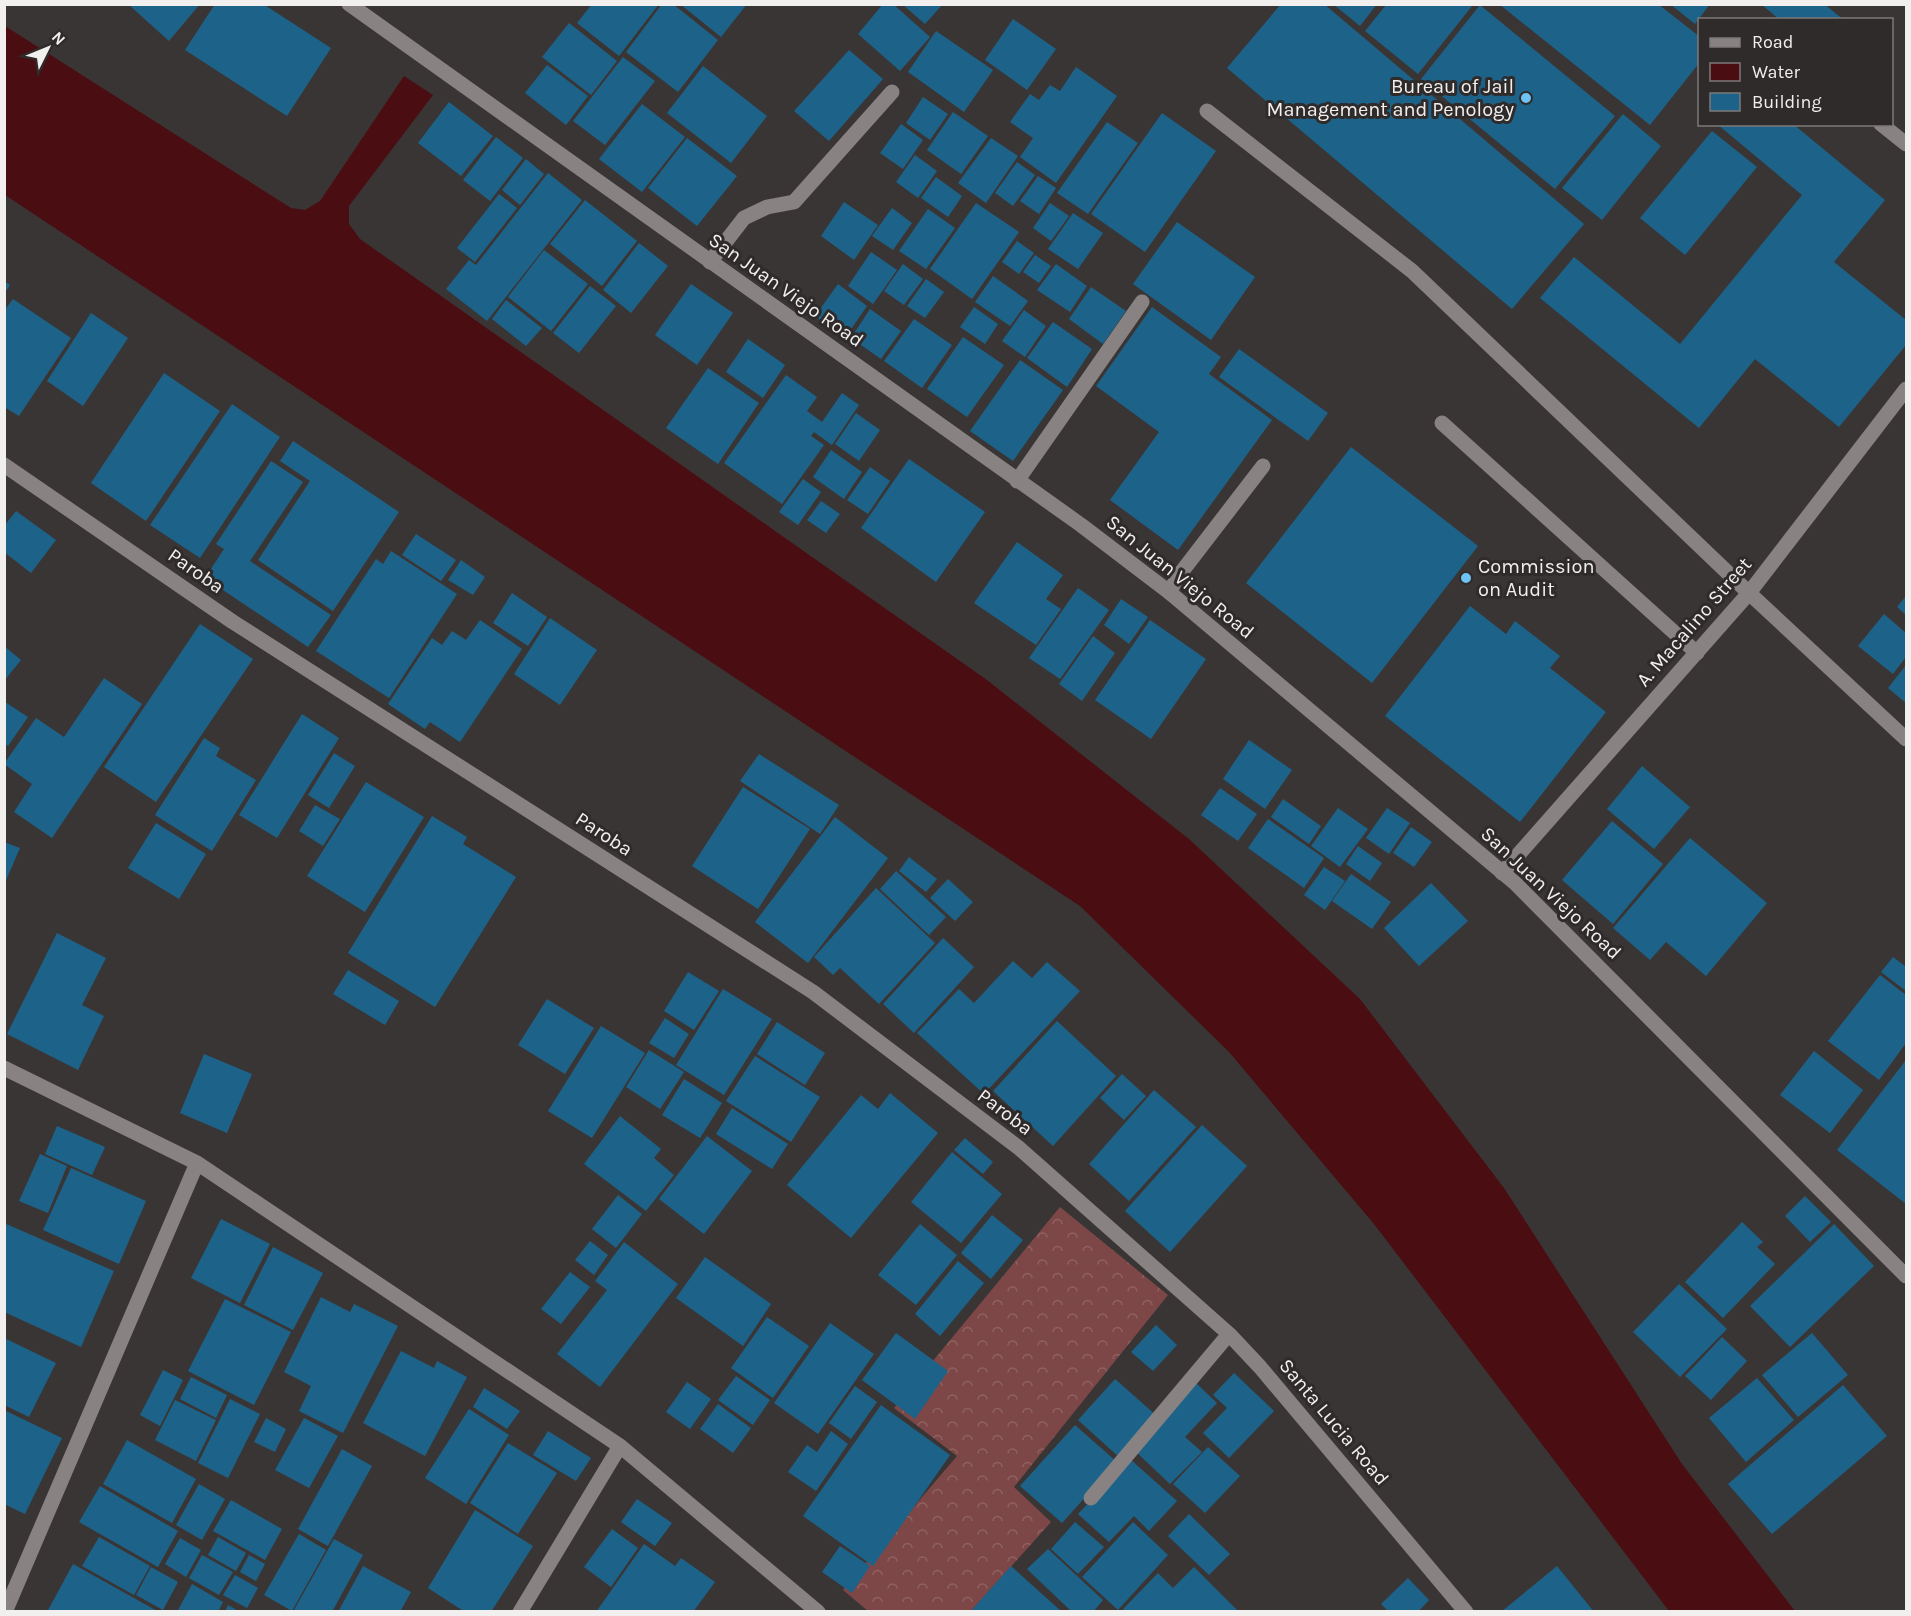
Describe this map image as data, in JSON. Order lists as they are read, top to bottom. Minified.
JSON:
{"streets":{"street":["San Juan Viejo Road","Paroba","A. Macalino Street","Santa Lucia Road"]},"crossings":[["San Juan Viejo Road","A. Macalino Street"],["Paroba","Santa Lucia Road"]],"places":["Bureau of Jail Management and Penology","Commission on Audit"],"legend":["Road","Water","Building"],"north":"top right"}
